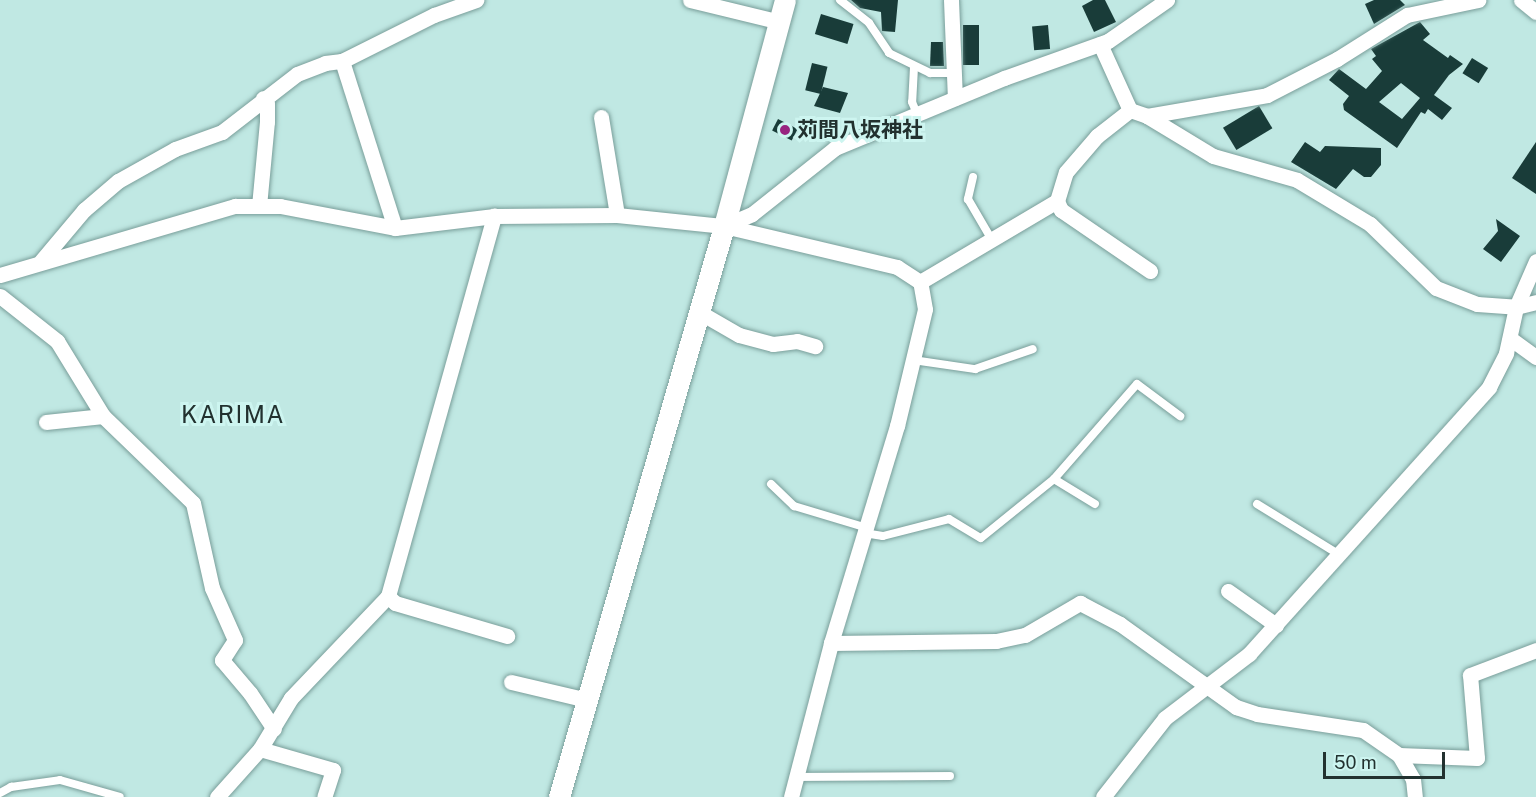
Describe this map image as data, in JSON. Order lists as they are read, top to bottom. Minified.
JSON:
{"districts":["KARIMA"],"places":["苅間八坂神社"],"scale_bar":"50 m"}
